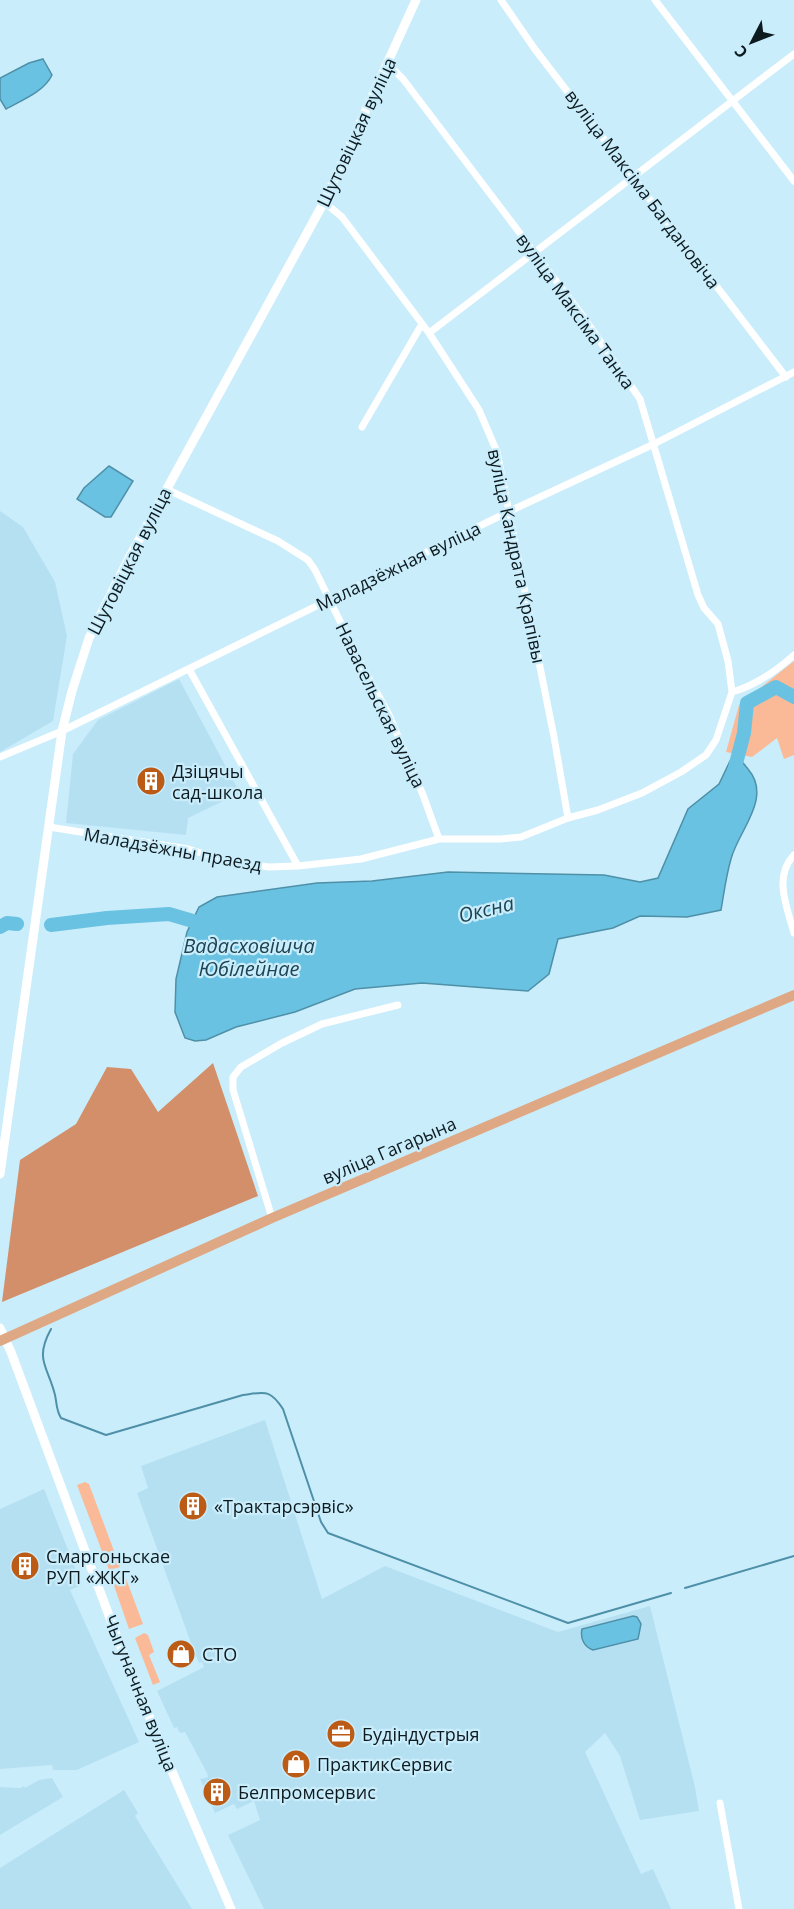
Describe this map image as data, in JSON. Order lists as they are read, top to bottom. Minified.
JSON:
{"streets":{"main road":["Шутовіцкая вуліца","вуліца Гагарына","Чыгуначная вуліца"],"street":["вуліца Максіма Багдановіча","вуліца Максіма Танка","вуліца Кандрата Крапівы","Маладзёжная вуліца","Навасельская вуліца","Маладзёжны праезд"]},"crossings":[["Шутовіцкая вуліца","вуліца Максіма Танка"],["Шутовіцкая вуліца","вуліца Кандрата Крапівы"],["Шутовіцкая вуліца","Маладзёжная вуліца"],["Шутовіцкая вуліца","Навасельская вуліца"],["Шутовіцкая вуліца","Маладзёжны праезд"],["вуліца Максіма Багдановіча","Маладзёжная вуліца"],["вуліца Максіма Танка","Маладзёжная вуліца"],["вуліца Кандрата Крапівы","Маладзёжная вуліца"],["Маладзёжная вуліца","Навасельская вуліца"],["Маладзёжная вуліца","Маладзёжны праезд"],["Навасельская вуліца","Маладзёжны праезд"],["вуліца Гагарына","Чыгуначная вуліца"]],"water":["Оксна","Вадасховішча Юбілейнае"],"places":{"building":["Дзіцячы сад-школа","«Трактарсэрвіс»","Смаргоньскае РУП «ЖКГ»","Белпромсервис"],"shop":["СТО","ПрактикСервис"],"office":["Будіндустрыя"]},"north":"bottom left"}
